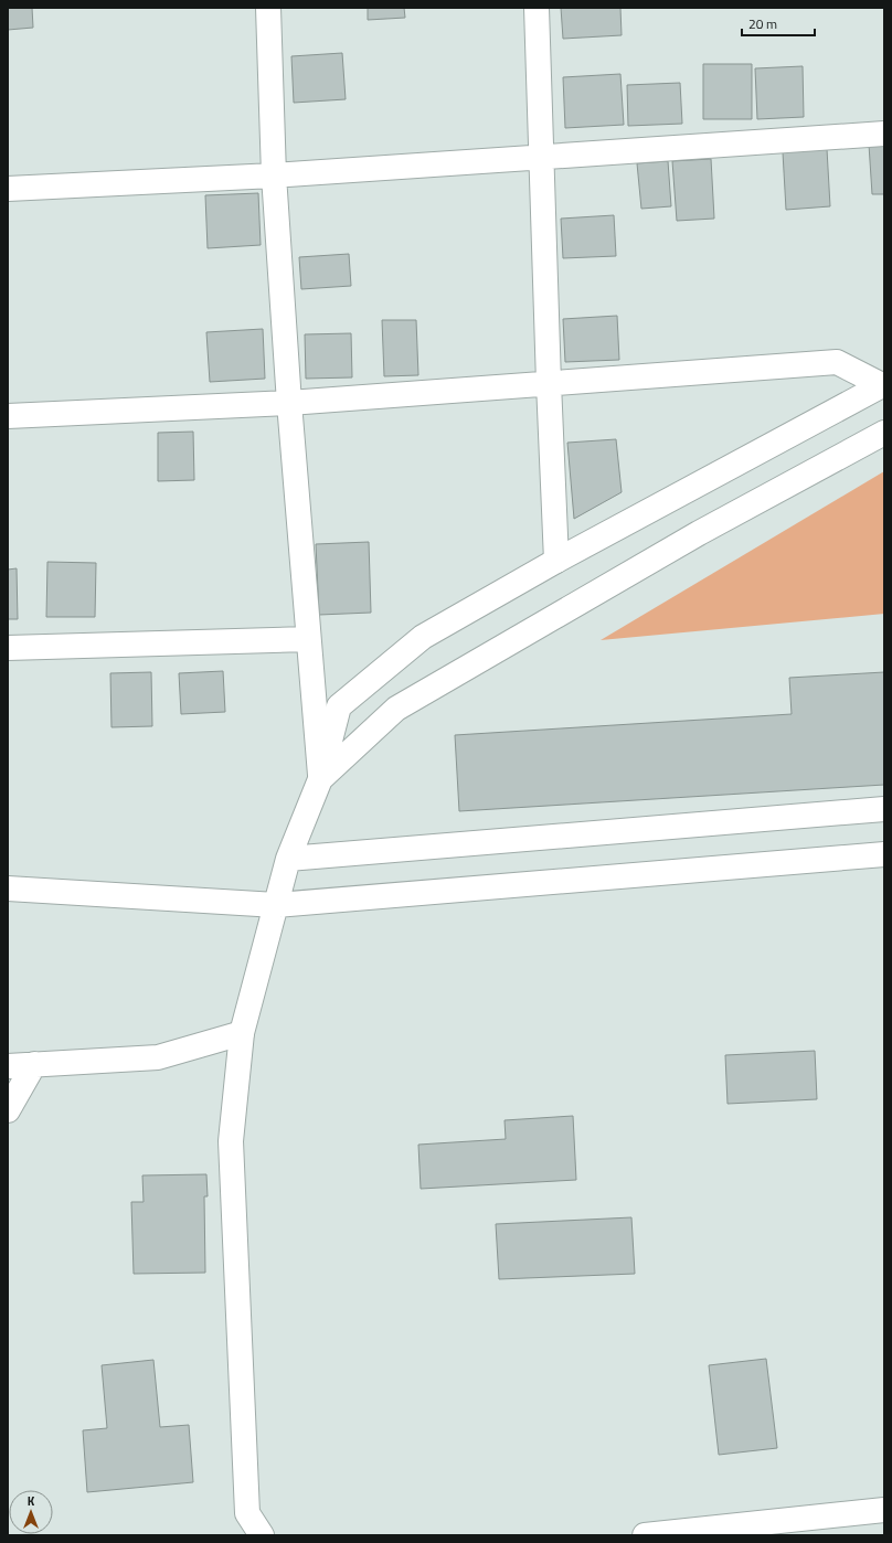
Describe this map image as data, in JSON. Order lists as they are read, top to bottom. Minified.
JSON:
{"scale_bar":"20 m","north":"top"}
